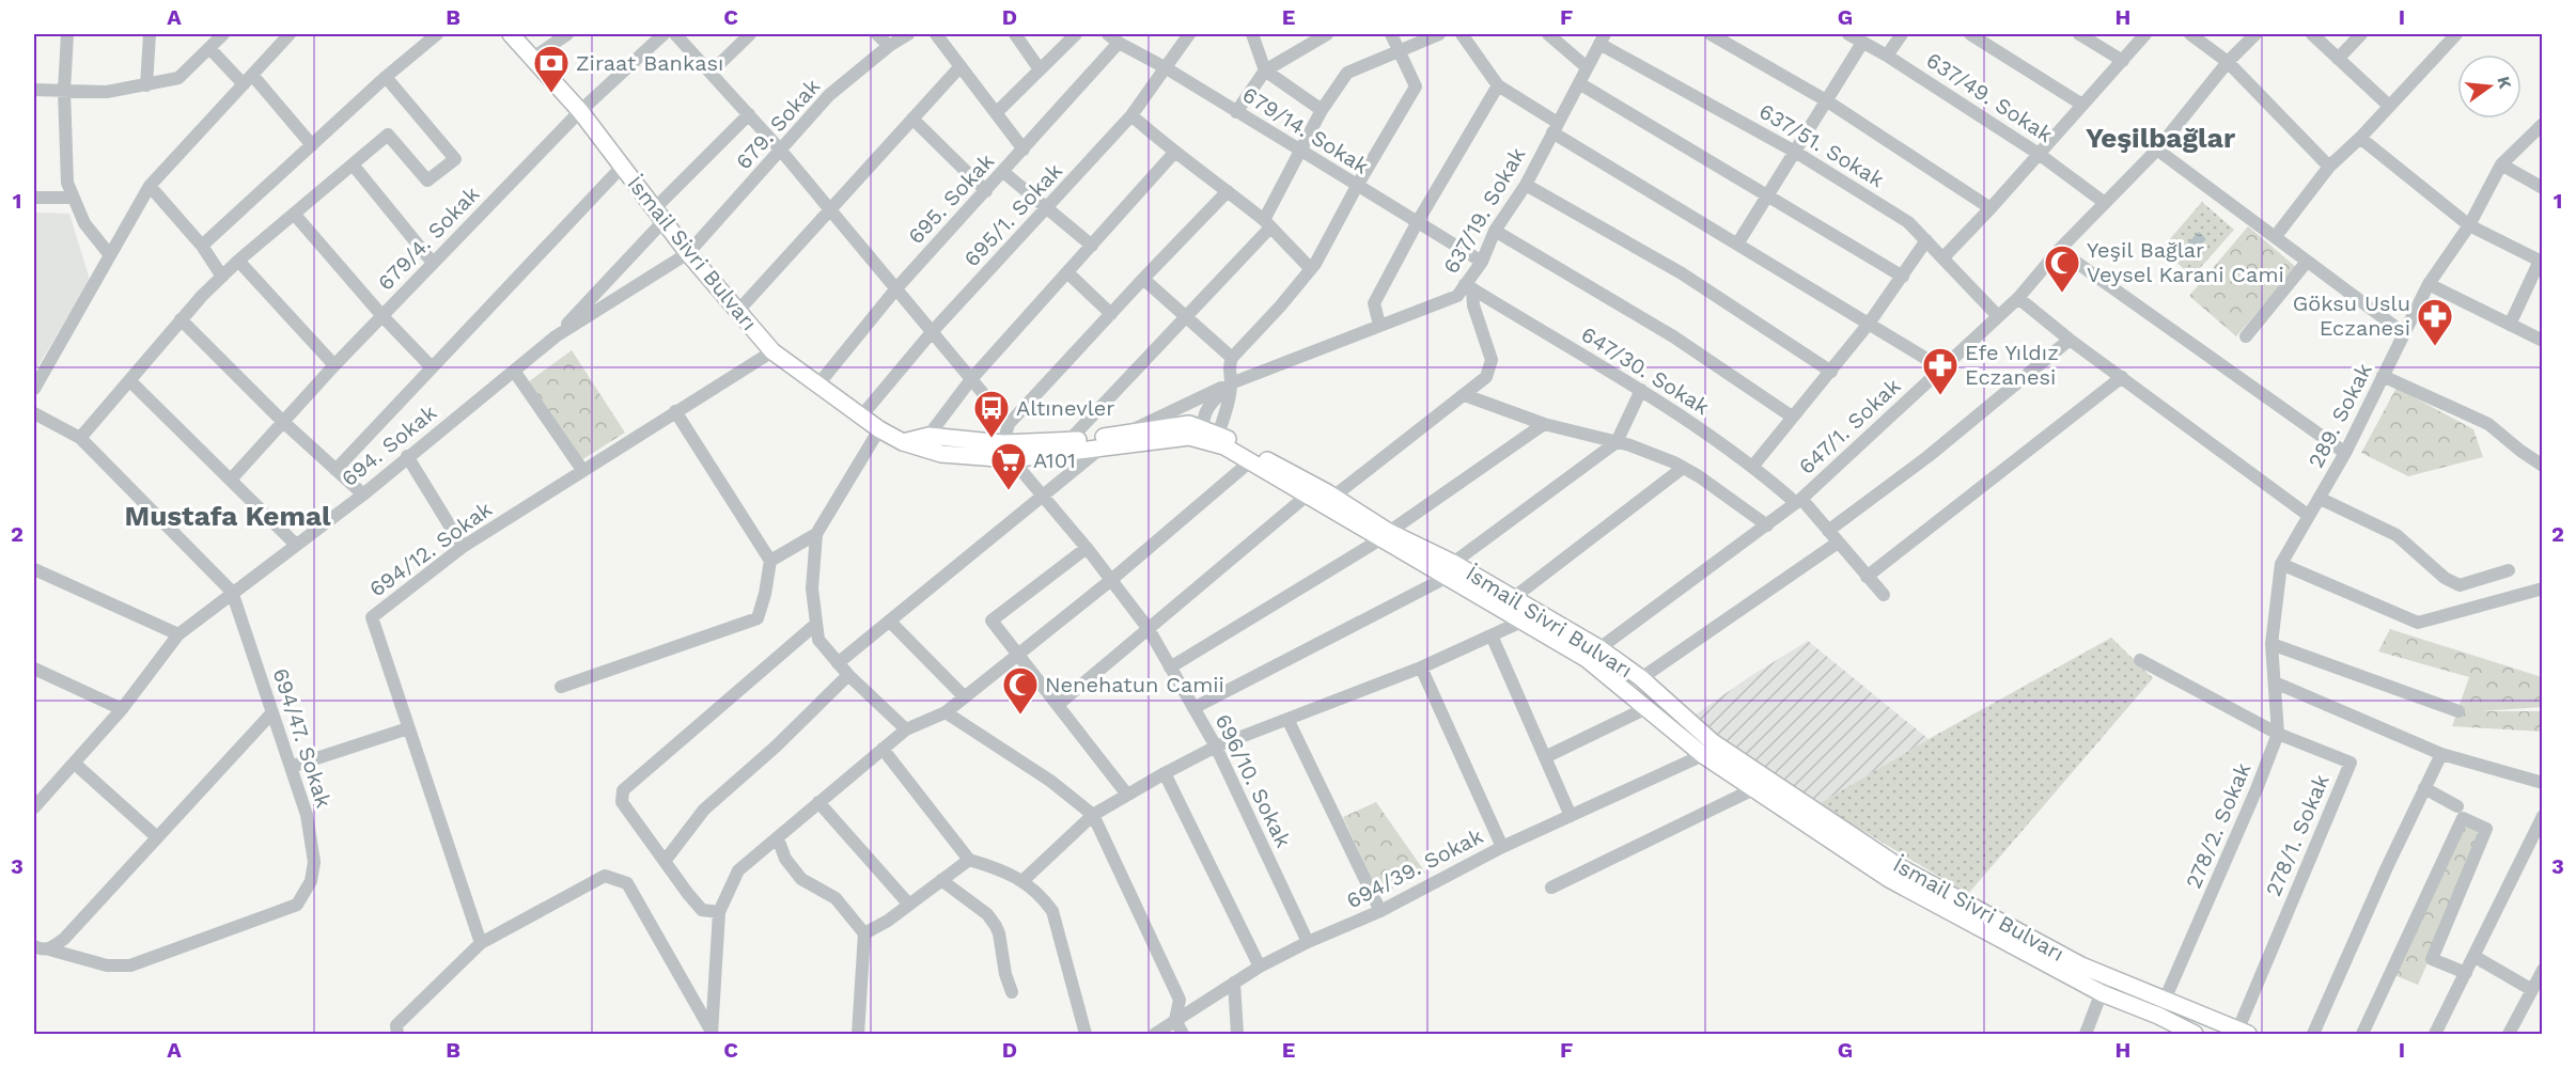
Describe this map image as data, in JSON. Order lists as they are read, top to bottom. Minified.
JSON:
{"streets":{"main road":["İsmail Sivri Bulvarı"],"street":["637/49. Sokak","679. Sokak","679/14. Sokak","637/51. Sokak","695. Sokak","637/19. Sokak","695/1. Sokak","679/4. Sokak","647/30. Sokak","289. Sokak","647/1. Sokak","694. Sokak","694/12. Sokak","694/47. Sokak","696/10. Sokak","278/2. Sokak","278/1. Sokak","694/39. Sokak"]},"crossings":[["637/49. Sokak","647/1. Sokak"],["679. Sokak","İsmail Sivri Bulvarı"],["679. Sokak","694. Sokak"],["679/14. Sokak","695. Sokak"],["679/14. Sokak","637/19. Sokak"],["679/14. Sokak","695/1. Sokak"],["637/51. Sokak","637/19. Sokak"],["637/51. Sokak","647/1. Sokak"],["695. Sokak","İsmail Sivri Bulvarı"],["637/19. Sokak","İsmail Sivri Bulvarı"],["637/19. Sokak","647/30. Sokak"],["695/1. Sokak","İsmail Sivri Bulvarı"],["679/4. Sokak","İsmail Sivri Bulvarı"],["İsmail Sivri Bulvarı","647/1. Sokak"],["İsmail Sivri Bulvarı","694. Sokak"],["İsmail Sivri Bulvarı","694/12. Sokak"],["İsmail Sivri Bulvarı","696/10. Sokak"],["İsmail Sivri Bulvarı","278/2. Sokak"],["İsmail Sivri Bulvarı","278/1. Sokak"],["İsmail Sivri Bulvarı","694/39. Sokak"],["647/30. Sokak","647/1. Sokak"],["289. Sokak","278/2. Sokak"],["694. Sokak","694/47. Sokak"],["696/10. Sokak","694/39. Sokak"],["278/2. Sokak","278/1. Sokak"]],"districts":["Yeşilbağlar","Mustafa Kemal"],"places":{"bank":["Ziraat Bankası"],"mosque":["Yeşil Bağlar Veysel Karani Cami","Nenehatun Camii"],"pharmacy":["Göksu Uslu Eczanesi","Efe Yıldız Eczanesi"],"bus stop":["Altınevler"],"supermarket":["A101"]},"north":"right","grid":{"columns":["A","B","C","D","E","F","G","H","I"],"rows":["1","2","3"]}}
